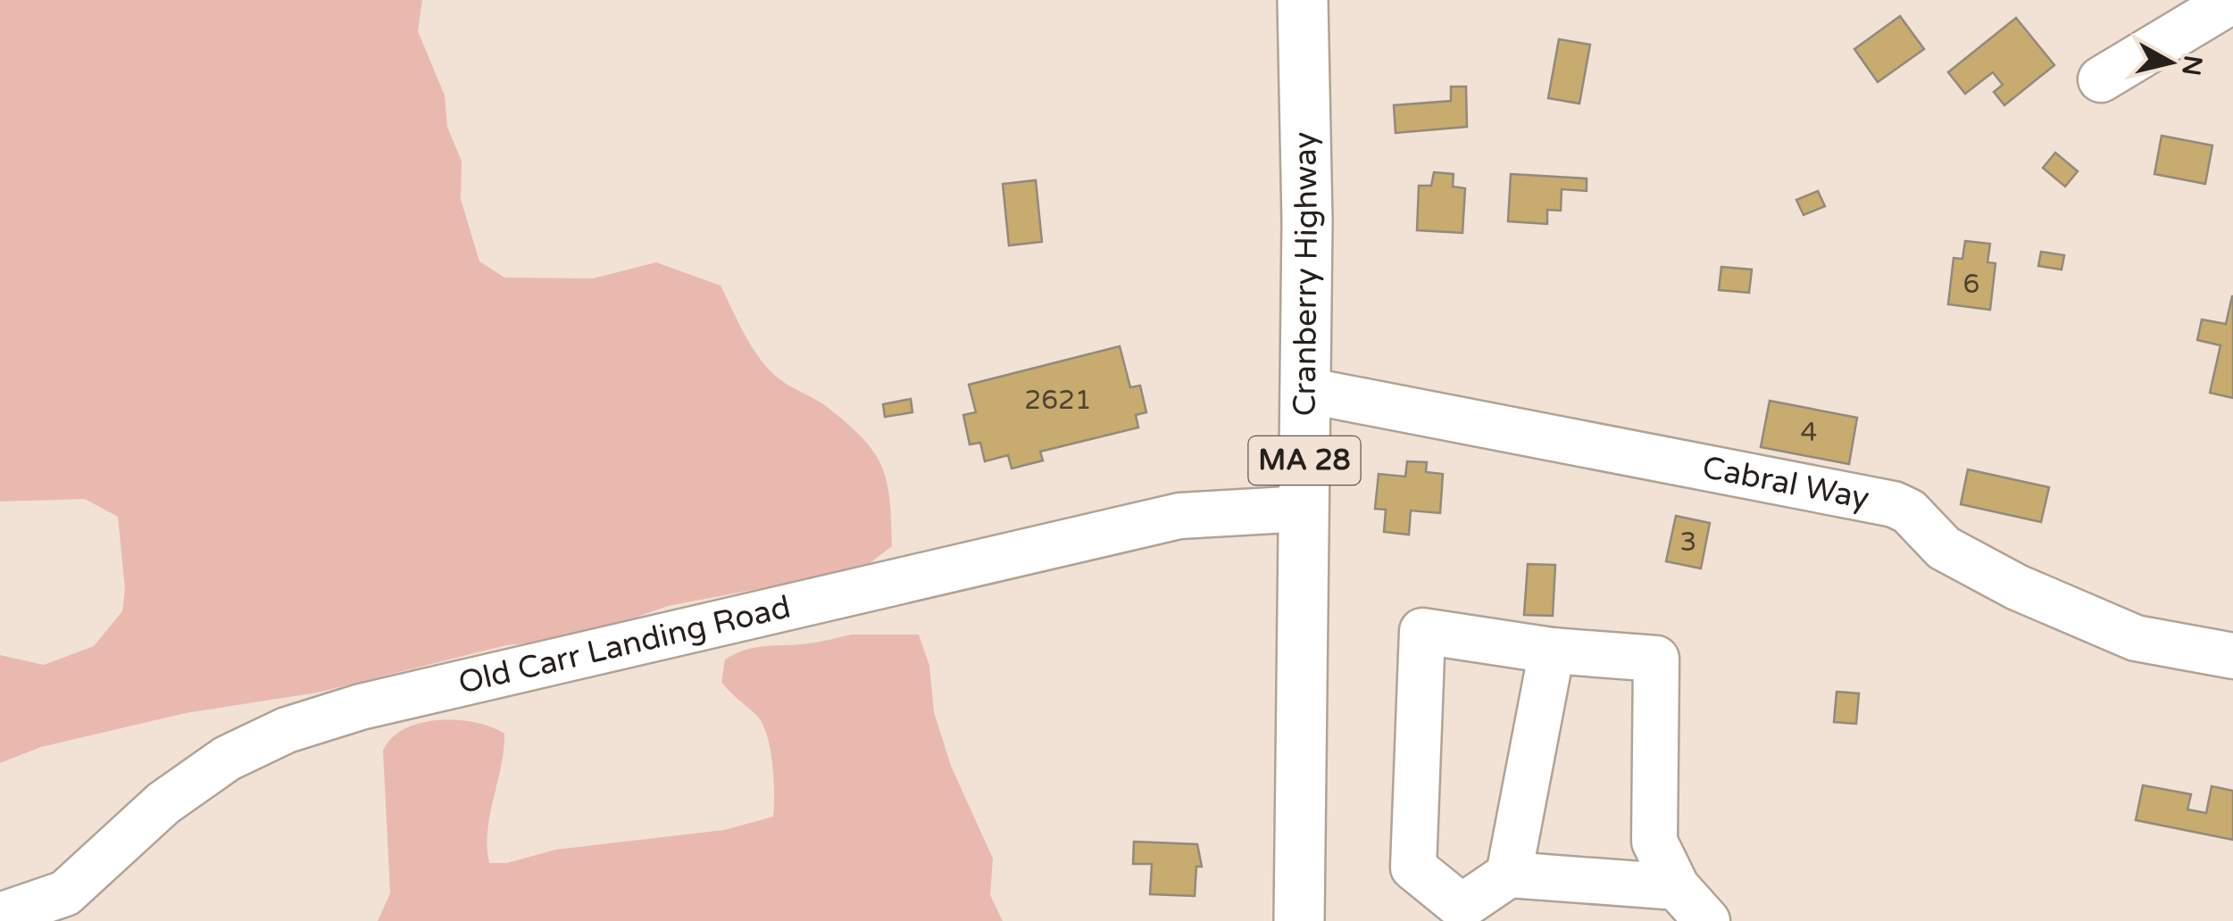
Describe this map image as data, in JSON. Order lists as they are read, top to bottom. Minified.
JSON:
{"streets":{"main road":["Cranberry Highway","MA 28"],"street":["Cabral Way","Old Carr Landing Road"]},"crossings":[["Cranberry Highway","Cabral Way"],["Cranberry Highway","Old Carr Landing Road"]],"house_numbers":["6","2621","4","3"],"north":"right"}
